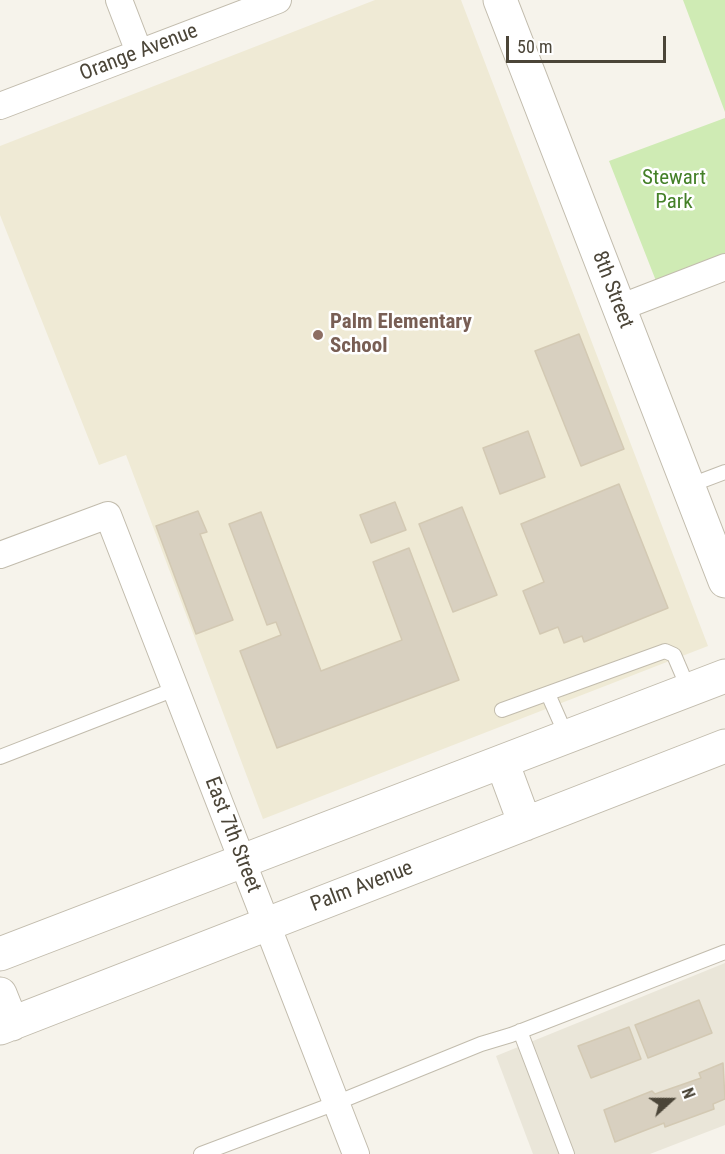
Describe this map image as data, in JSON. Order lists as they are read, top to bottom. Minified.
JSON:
{"streets":{"street":["Orange Avenue","8th Street","East 7th Street","Palm Avenue"]},"crossings":[["East 7th Street","Palm Avenue"]],"parks":["Stewart Park"],"places":["Palm Elementary School"],"scale_bar":"50 m","north":"right"}
